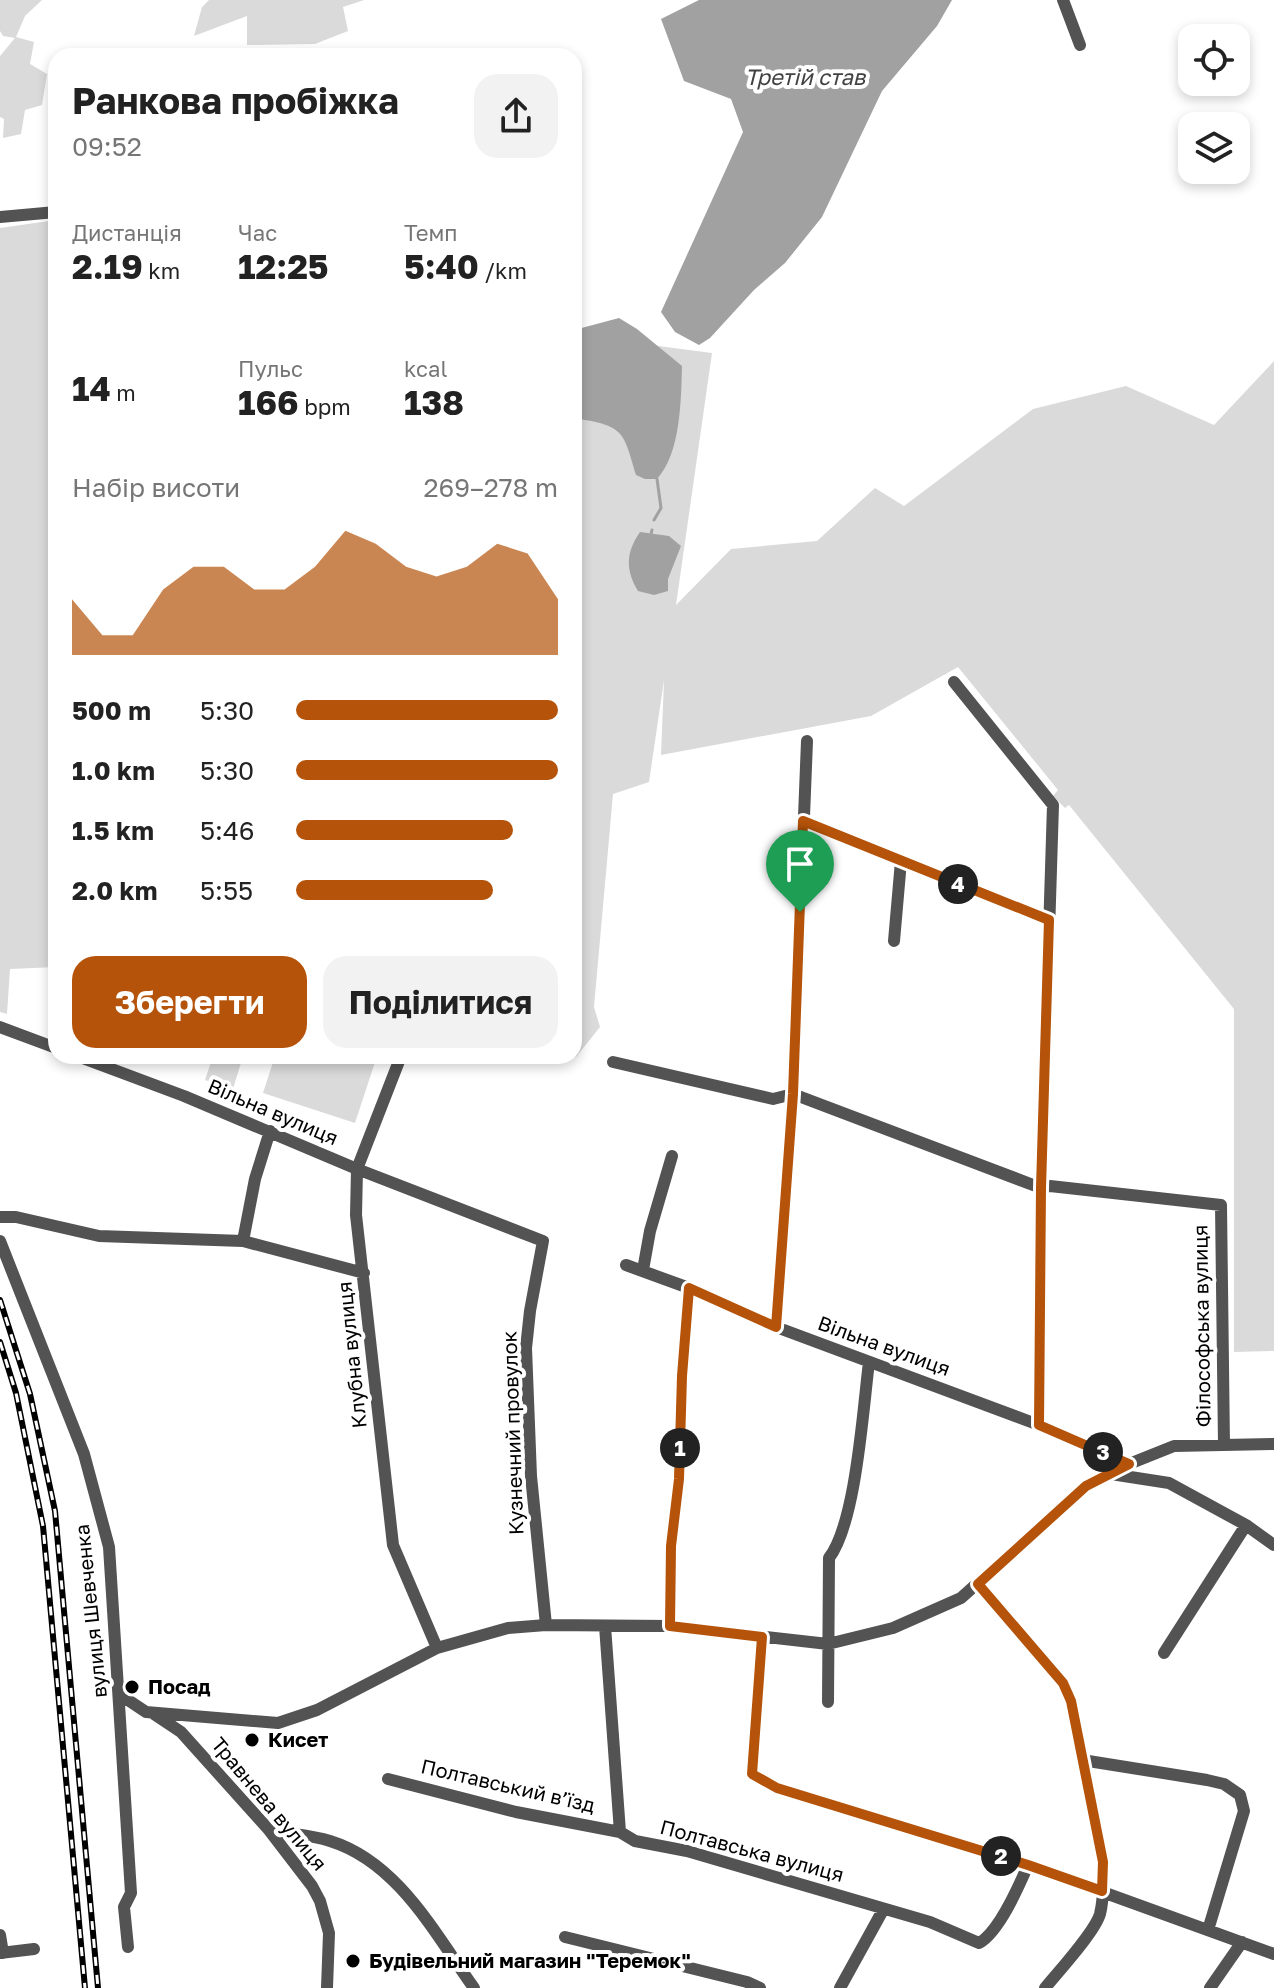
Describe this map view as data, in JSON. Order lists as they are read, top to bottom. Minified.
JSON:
{"streets":{"street":["Вільна вулиця","Філософська вулиця","Клубна вулиця","Кузнечний провулок","вулиця Шевченка","Полтавський в’їзд","Травнева вулиця","Полтавська вулиця"]},"crossings":[["Вільна вулиця","Клубна вулиця"],["Вільна вулиця","Кузнечний провулок"],["вулиця Шевченка","Травнева вулиця"],["Полтавський в’їзд","Полтавська вулиця"]],"water":["Третій став"],"places":["Посад","Кисет","Будівельний магазин \"Теремок\""],"page":{"heading":["Ранкова пробіжка","09:52"],"stats":[["Дистанція","2.19 km"],["Час","12:25"],["Темп","5:40 /km"],["14 m"],["Пульс","166 bpm"],["kcal","138"]],"chart":["Набір висоти","269–278 m"],"list":[{"name":"500 m","note":"5:30"},{"name":"1.0 km","note":"5:30"},{"name":"1.5 km","note":"5:46"},{"name":"2.0 km","note":"5:55"}],"pins":["4","1","3","2"],"buttons":["Зберегти","Поділитися"]}}
